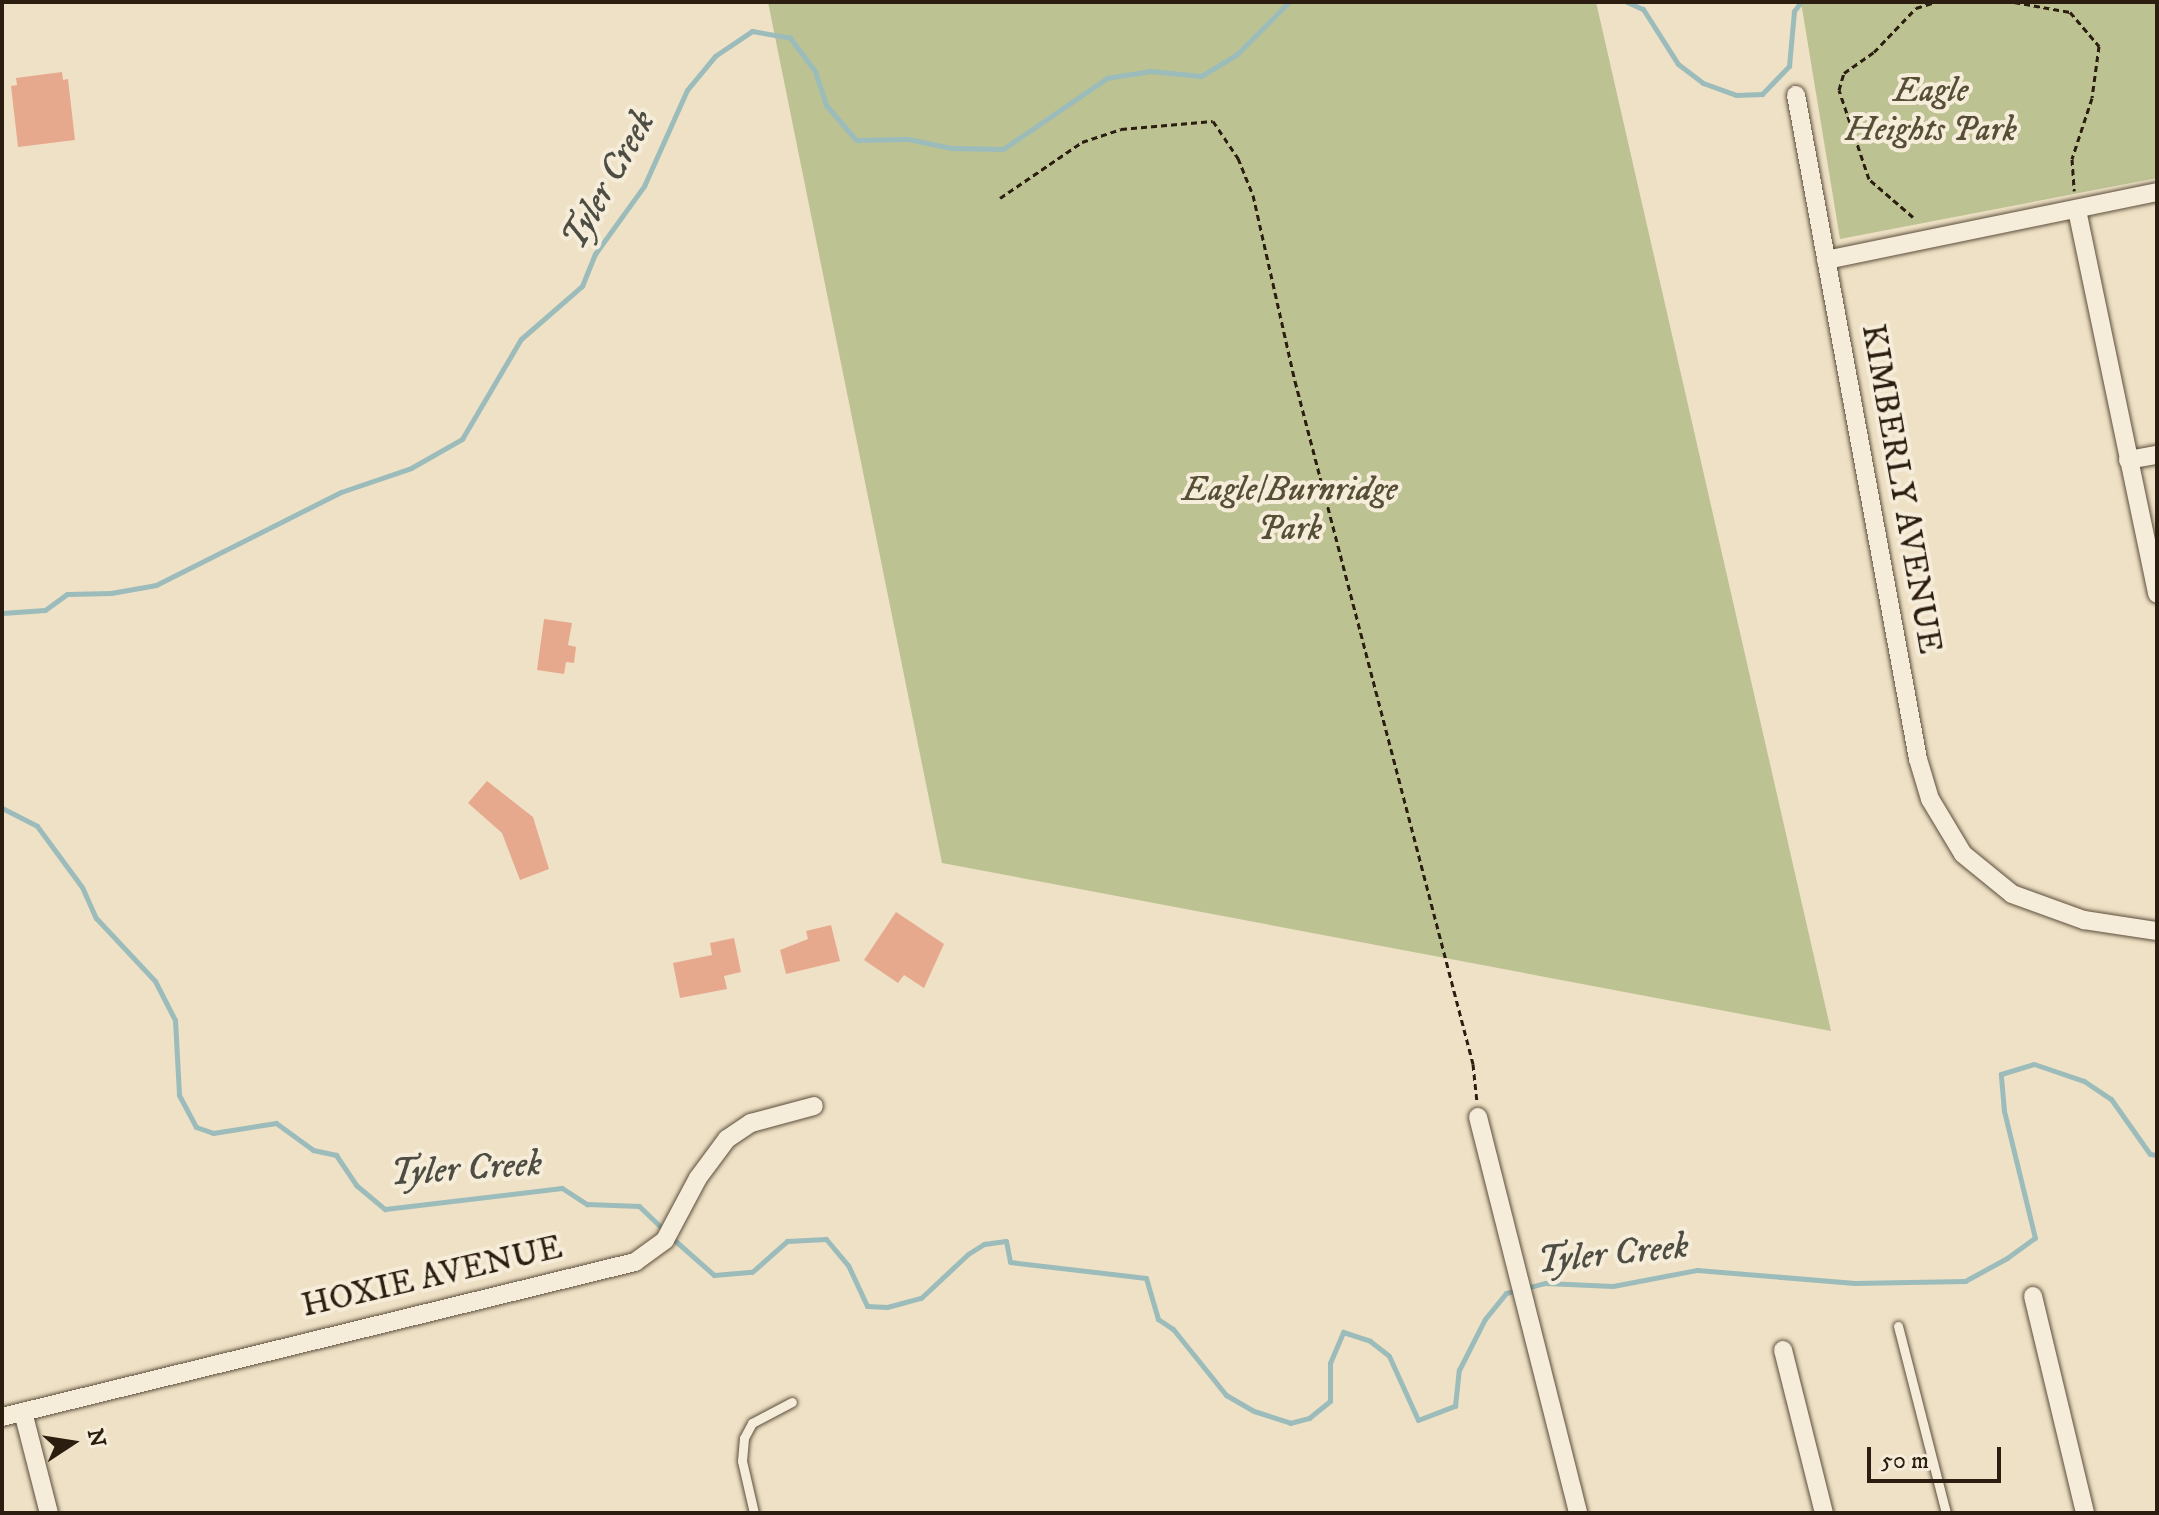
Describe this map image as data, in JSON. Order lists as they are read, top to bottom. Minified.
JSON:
{"streets":{"street":["KIMBERLY AVENUE","HOXIE AVENUE"]},"water":["Tyler Creek"],"parks":["Eagle Heights Park","Eagle/Burnridge Park"],"scale_bar":"50 m","north":"right"}
